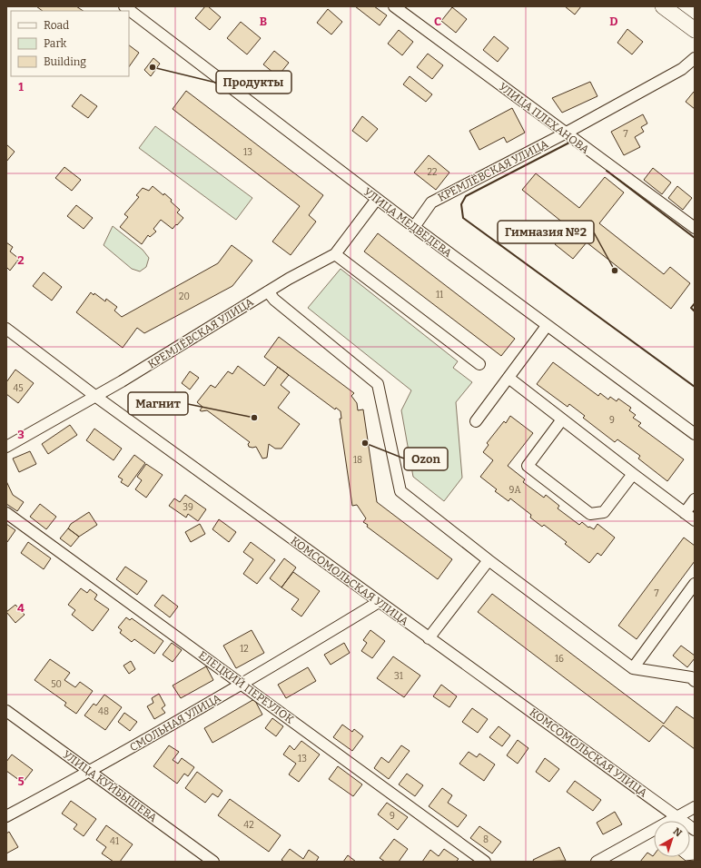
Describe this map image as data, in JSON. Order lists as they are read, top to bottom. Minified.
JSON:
{"streets":{"street":["УЛИЦА ПЛЕХАНОВА","КРЕМЛЁВСКАЯ УЛИЦА","УЛИЦА МЕДВЕДЕВА","КОМСОМОЛЬСКАЯ УЛИЦА","ЕЛЕЦКИЙ ПЕРЕУЛОК","СМОЛЬНАЯ УЛИЦА","УЛИЦА КУЙБЫШЕВА"]},"crossings":[["УЛИЦА ПЛЕХАНОВА","КРЕМЛЁВСКАЯ УЛИЦА"],["КРЕМЛЁВСКАЯ УЛИЦА","УЛИЦА МЕДВЕДЕВА"],["КРЕМЛЁВСКАЯ УЛИЦА","КОМСОМОЛЬСКАЯ УЛИЦА"],["КОМСОМОЛЬСКАЯ УЛИЦА","СМОЛЬНАЯ УЛИЦА"],["ЕЛЕЦКИЙ ПЕРЕУЛОК","СМОЛЬНАЯ УЛИЦА"],["СМОЛЬНАЯ УЛИЦА","УЛИЦА КУЙБЫШЕВА"]],"places":["Продукты","Гимназия №2","Магнит","Ozon"],"house_numbers":["7","13","22","11","20","45","9","18","9А","39","7","12","16","31","50","48","13","9","42","8","41"],"legend":["Road","Park","Building"],"north":"top right","grid":{"columns":["B","C","D"],"rows":["1","2","3","4","5"]}}
